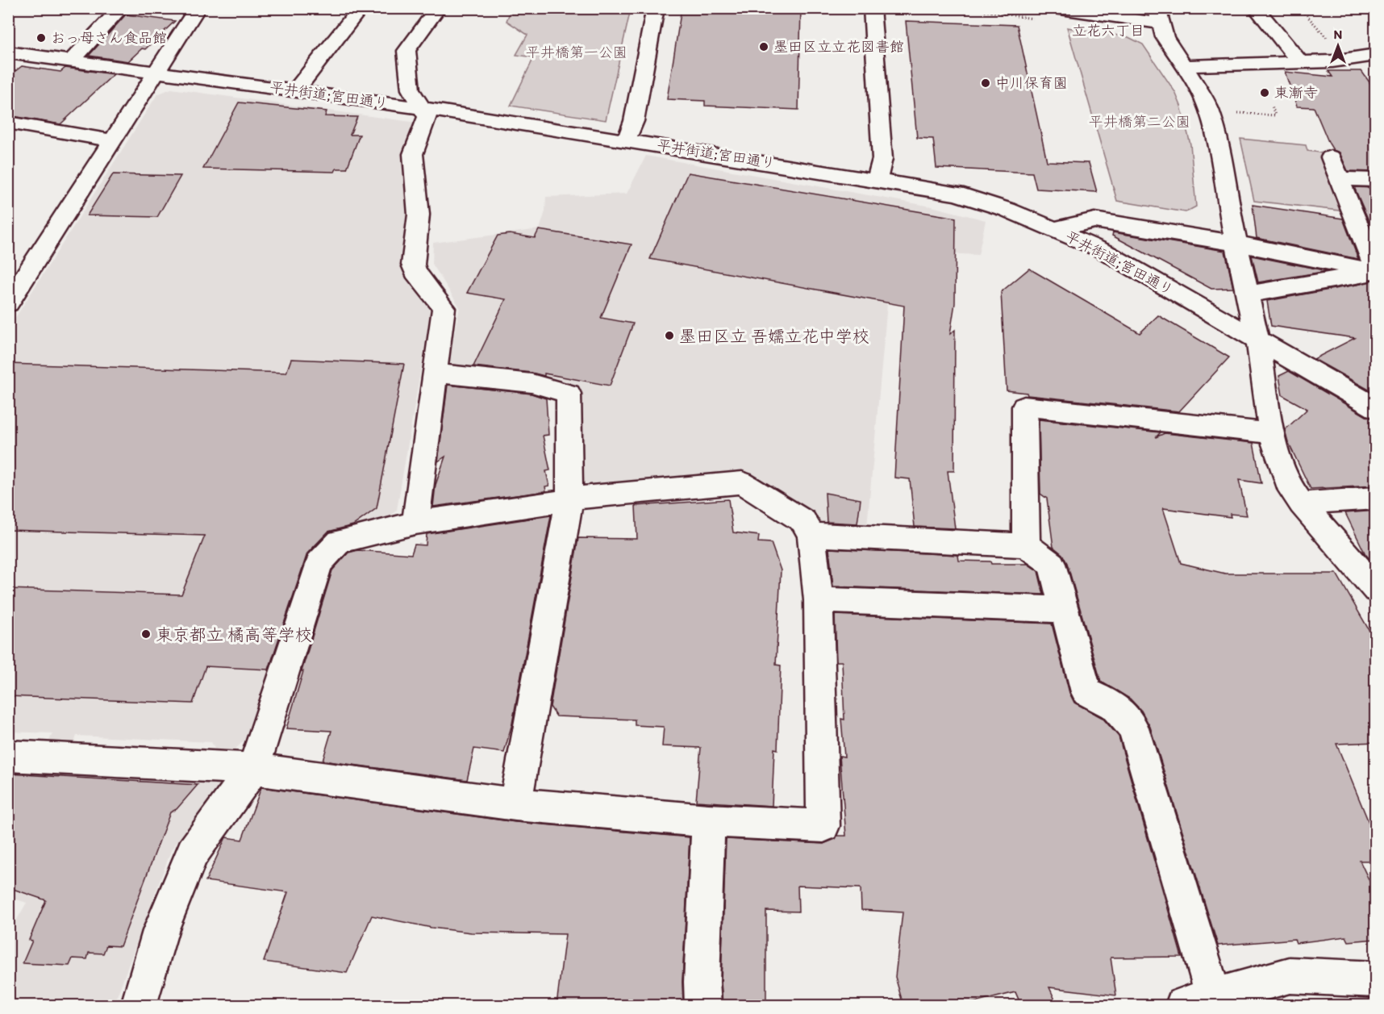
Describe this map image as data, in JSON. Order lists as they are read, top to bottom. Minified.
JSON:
{"streets":{"street":["平井街道;宮田通り"]},"districts":["立花六丁目"],"parks":["平井橋第一公園","平井橋第二公園"],"places":["おっ母さん食品館","墨田区立立花図書館","中川保育園","東漸寺","墨田区立 吾嬬立花中学校","東京都立 橘高等学校"],"north":"top"}
